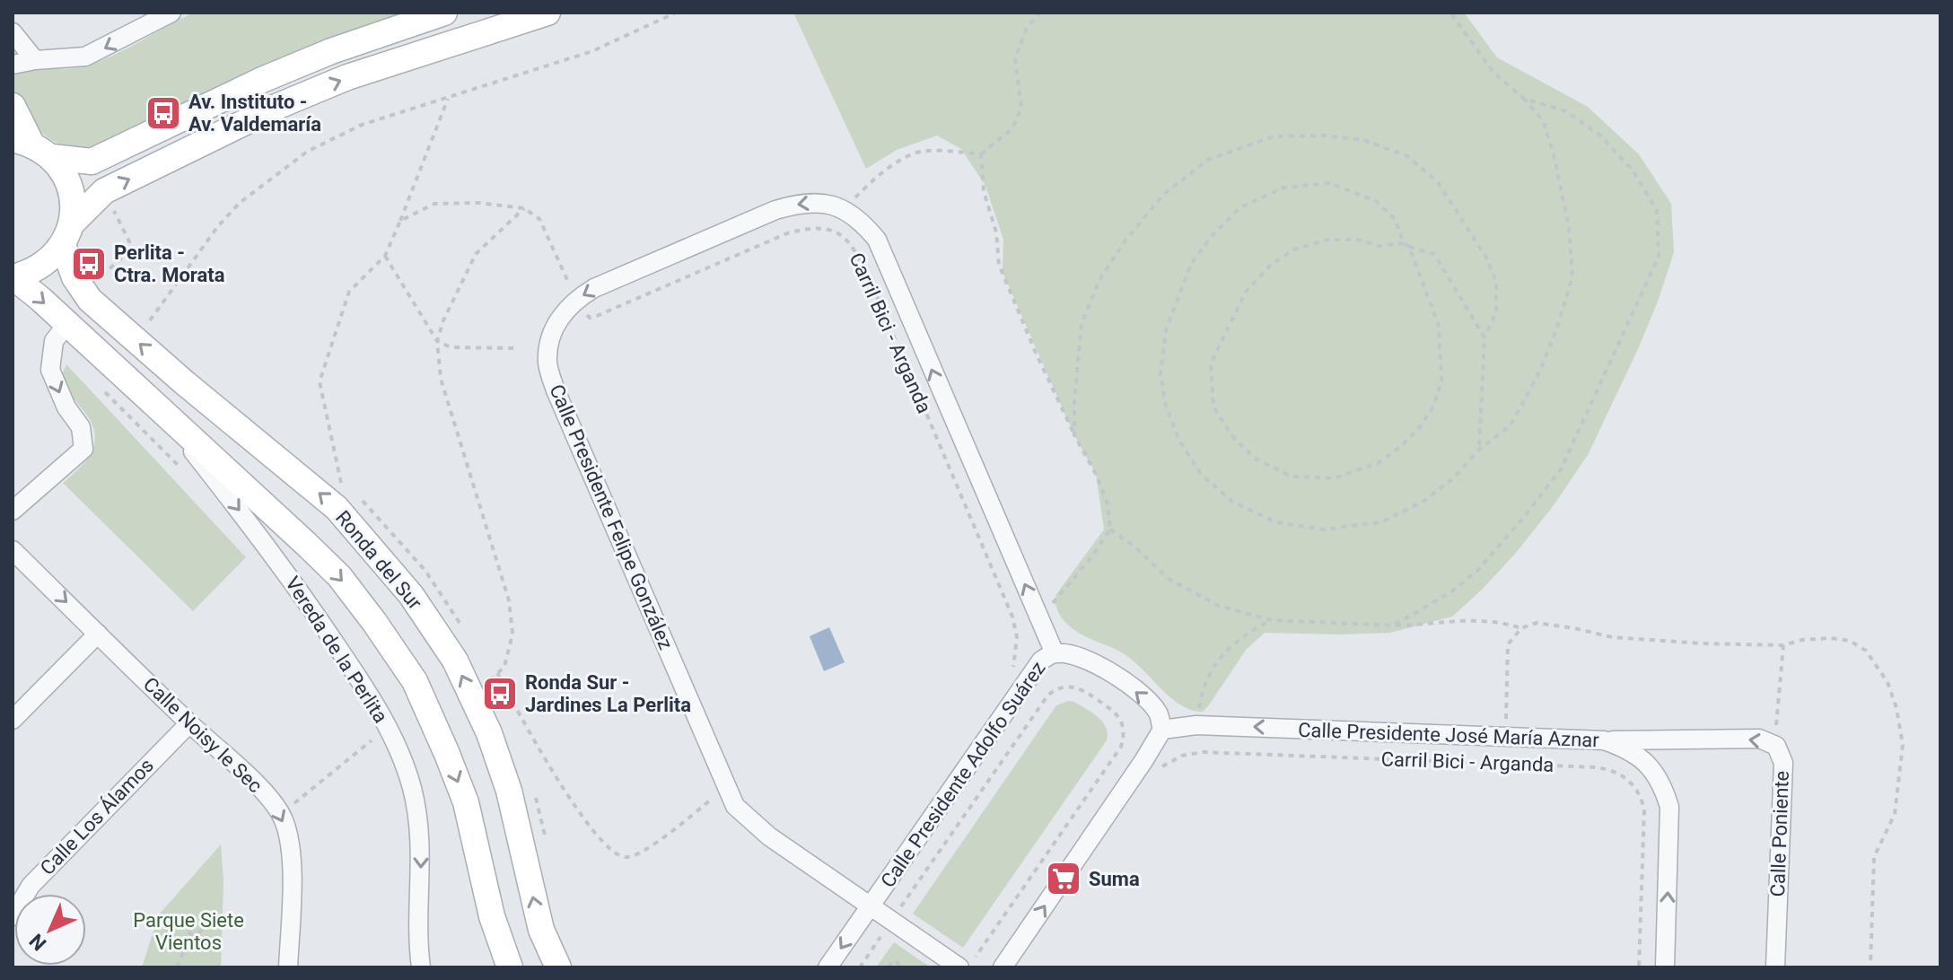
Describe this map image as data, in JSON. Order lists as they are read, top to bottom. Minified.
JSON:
{"streets":{"main road":["Ronda del Sur"],"street":["Calle Presidente Felipe González","Vereda de la Perlita","Calle Noisy le Sec","Calle Presidente José María Aznar","Calle Presidente Adolfo Suárez","Calle Los Álamos","Calle Poniente"],"path":["Carril Bici - Arganda"]},"crossings":[["Carril Bici - Arganda","Calle Presidente Felipe González"],["Carril Bici - Arganda","Calle Presidente Adolfo Suárez"],["Calle Presidente Felipe González","Calle Presidente Adolfo Suárez"],["Ronda del Sur","Vereda de la Perlita"],["Calle Noisy le Sec","Calle Los Álamos"],["Calle Presidente José María Aznar","Calle Presidente Adolfo Suárez"],["Calle Presidente José María Aznar","Calle Poniente"]],"one_way":["Vereda de la Perlita","Calle Noisy le Sec","Calle Poniente"],"parks":["Parque Siete Vientos"],"places":{"bus stop":["Av. Instituto - Av. Valdemaría","Perlita - Ctra. Morata","Ronda Sur - Jardines La Perlita"],"supermarket":["Suma"]},"north":"bottom left"}
